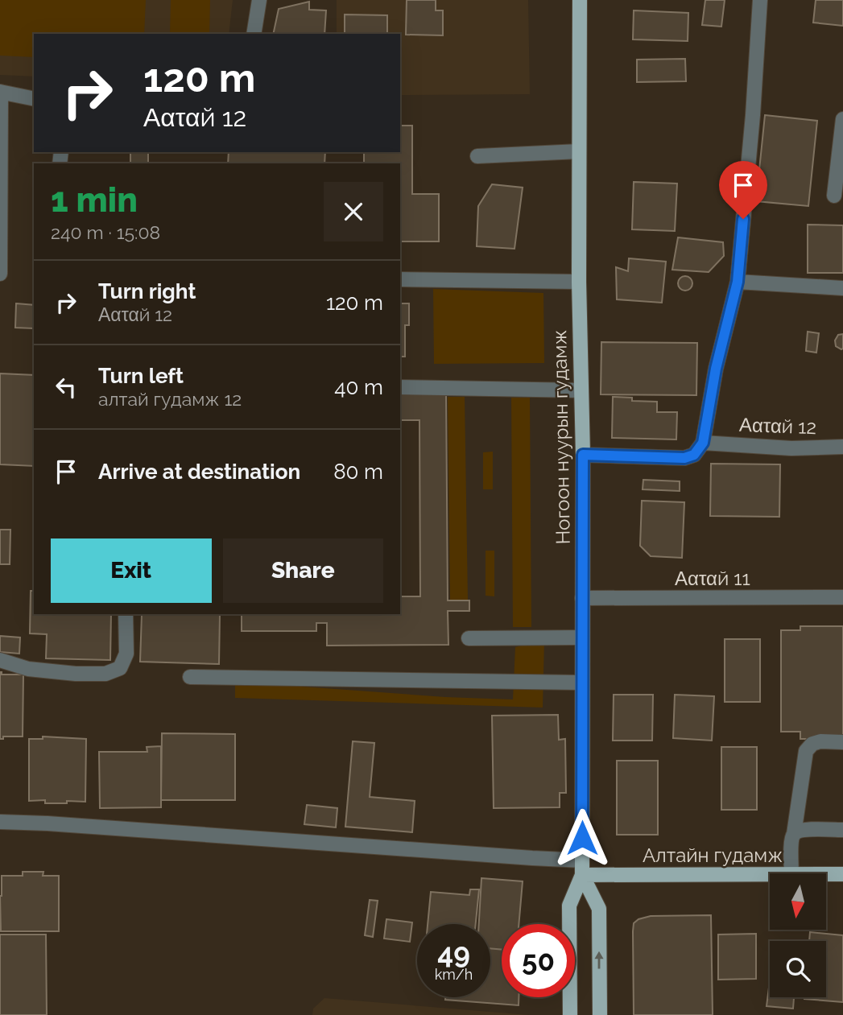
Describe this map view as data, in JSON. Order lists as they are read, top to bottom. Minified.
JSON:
{"streets":{"main road":["Ногоон нуурын гудамж","Алтайн гудамж"],"street":["Ααταй 12","Ααταй 11"]},"crossings":[["Ногоон нуурын гудамж","Ααταй 11"],["Ногоон нуурын гудамж","Алтайн гудамж"]],"north":"bottom","page":{"turn":["120 m","Ααταй 12"],"heading":["1 min","240 m · 15:08"],"list":[{"name":"Turn right","note":"Ααταй 12","value":"120 m"},{"name":"Turn left","note":"алтай гудамж 12","value":"40 m"},{"name":"Arrive at destination","value":"80 m"}],"buttons":["Exit","Share"],"speed":"49 km/h","limit":"50"}}
